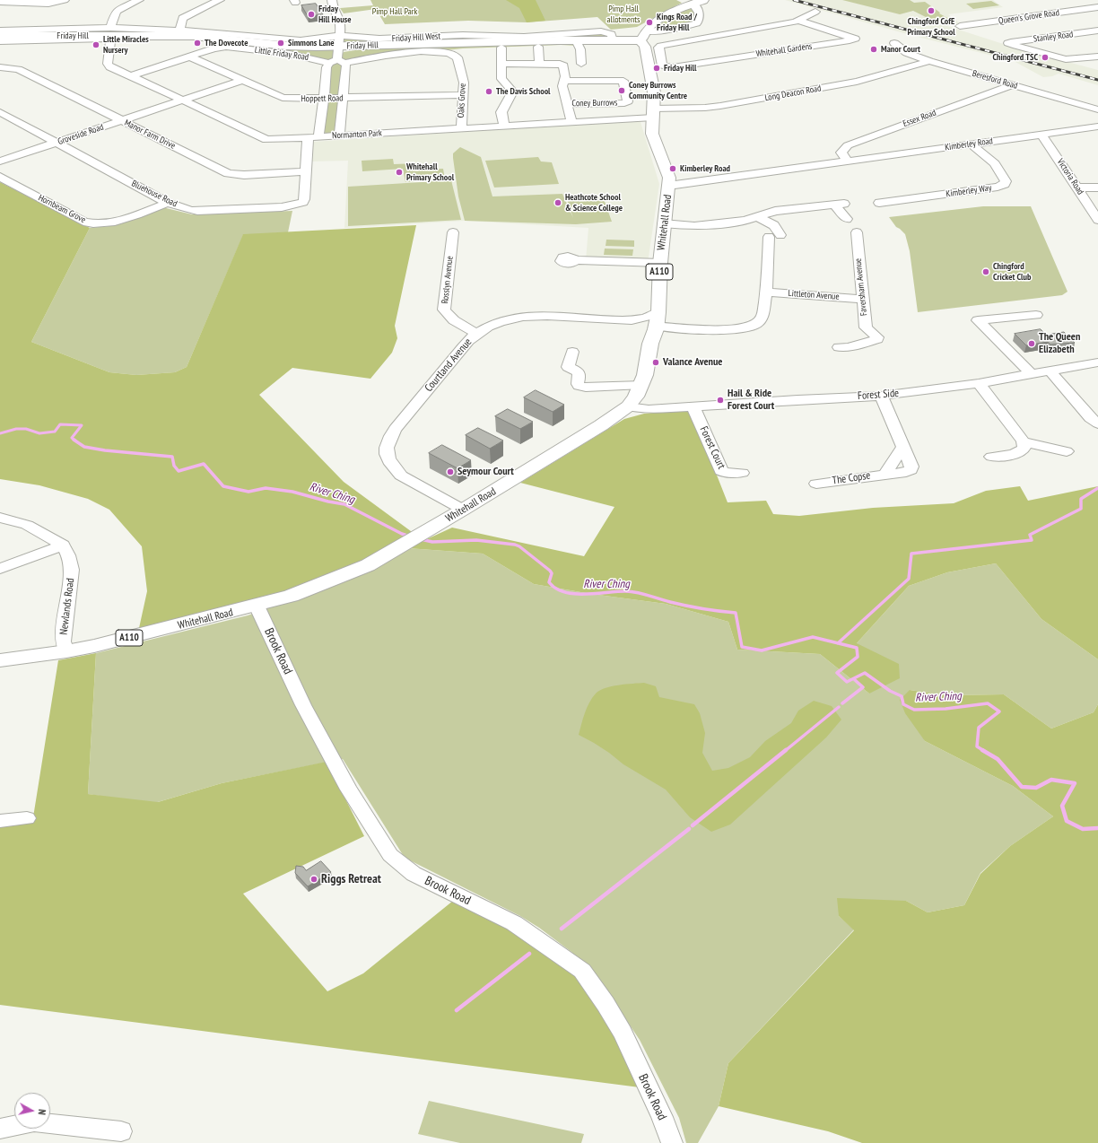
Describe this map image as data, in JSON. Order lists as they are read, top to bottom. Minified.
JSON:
{"streets":{"main road":["Friday Hill","Whitehall Road","A110"],"street":["Queen's Grove Road","Stanley Road","Friday Hill West","Whitehall Gardens","Little Friday Road","Beresford Road","Long Deacon Road","Hoppett Road","Oaks Grove","Coney Burrows","Essex Road","Groveside Road","Manor Farm Drive","Normanton Park","Kimberley Road","Victoria Road","Kimberley Way","Bluehouse Road","Hornbeam Grove","Rosslyn Avenue","Faversham Avenue","Littleton Avenue","Courtland Avenue","Forest Side","Forest Court","The Copse","Newlands Road","Brook Road"]},"crossings":[["Friday Hill","Friday Hill West"],["Friday Hill","Normanton Park"],["Friday Hill","Whitehall Road"],["Friday Hill West","Normanton Park"],["Little Friday Road","Hoppett Road"],["Little Friday Road","Oaks Grove"],["Little Friday Road","Normanton Park"],["Little Friday Road","Bluehouse Road"],["Beresford Road","Long Deacon Road"],["Beresford Road","Essex Road"],["Long Deacon Road","Normanton Park"],["Long Deacon Road","Whitehall Road"],["Hoppett Road","Oaks Grove"],["Hoppett Road","Groveside Road"],["Hoppett Road","Bluehouse Road"],["Oaks Grove","Normanton Park"],["Essex Road","Kimberley Road"],["Groveside Road","Manor Farm Drive"],["Groveside Road","Normanton Park"],["Groveside Road","Bluehouse Road"],["Manor Farm Drive","Bluehouse Road"],["Normanton Park","Bluehouse Road"],["Normanton Park","Whitehall Road"],["Kimberley Road","Victoria Road"],["Kimberley Road","Kimberley Way"],["Kimberley Road","Whitehall Road"],["Bluehouse Road","Hornbeam Grove"],["Whitehall Road","Courtland Avenue"],["Whitehall Road","Forest Side"],["Whitehall Road","Newlands Road"],["Whitehall Road","Brook Road"],["Rosslyn Avenue","Courtland Avenue"],["Faversham Avenue","Littleton Avenue"],["Forest Side","Forest Court"],["Forest Side","The Copse"]],"water":["River Ching"],"parks":["Pimp Hall allotments","Pimp Hall Park"],"places":["Chingford CofE Primary School","Friday Hill House","Kings Road / Friday Hill","The Dovecote","Simmons Lane","Little Miracles Nursery","Manor Court","Chingford TSC","Friday Hill","Coney Burrows Community Centre","The Davis School","Kimberley Road","Whitehall Primary School","Heathcote School & Science College","Chingford Cricket Club","The Queen Elizabeth","Valance Avenue","Hail & Ride Forest Court","Seymour Court","Riggs Retreat"],"north":"right"}
